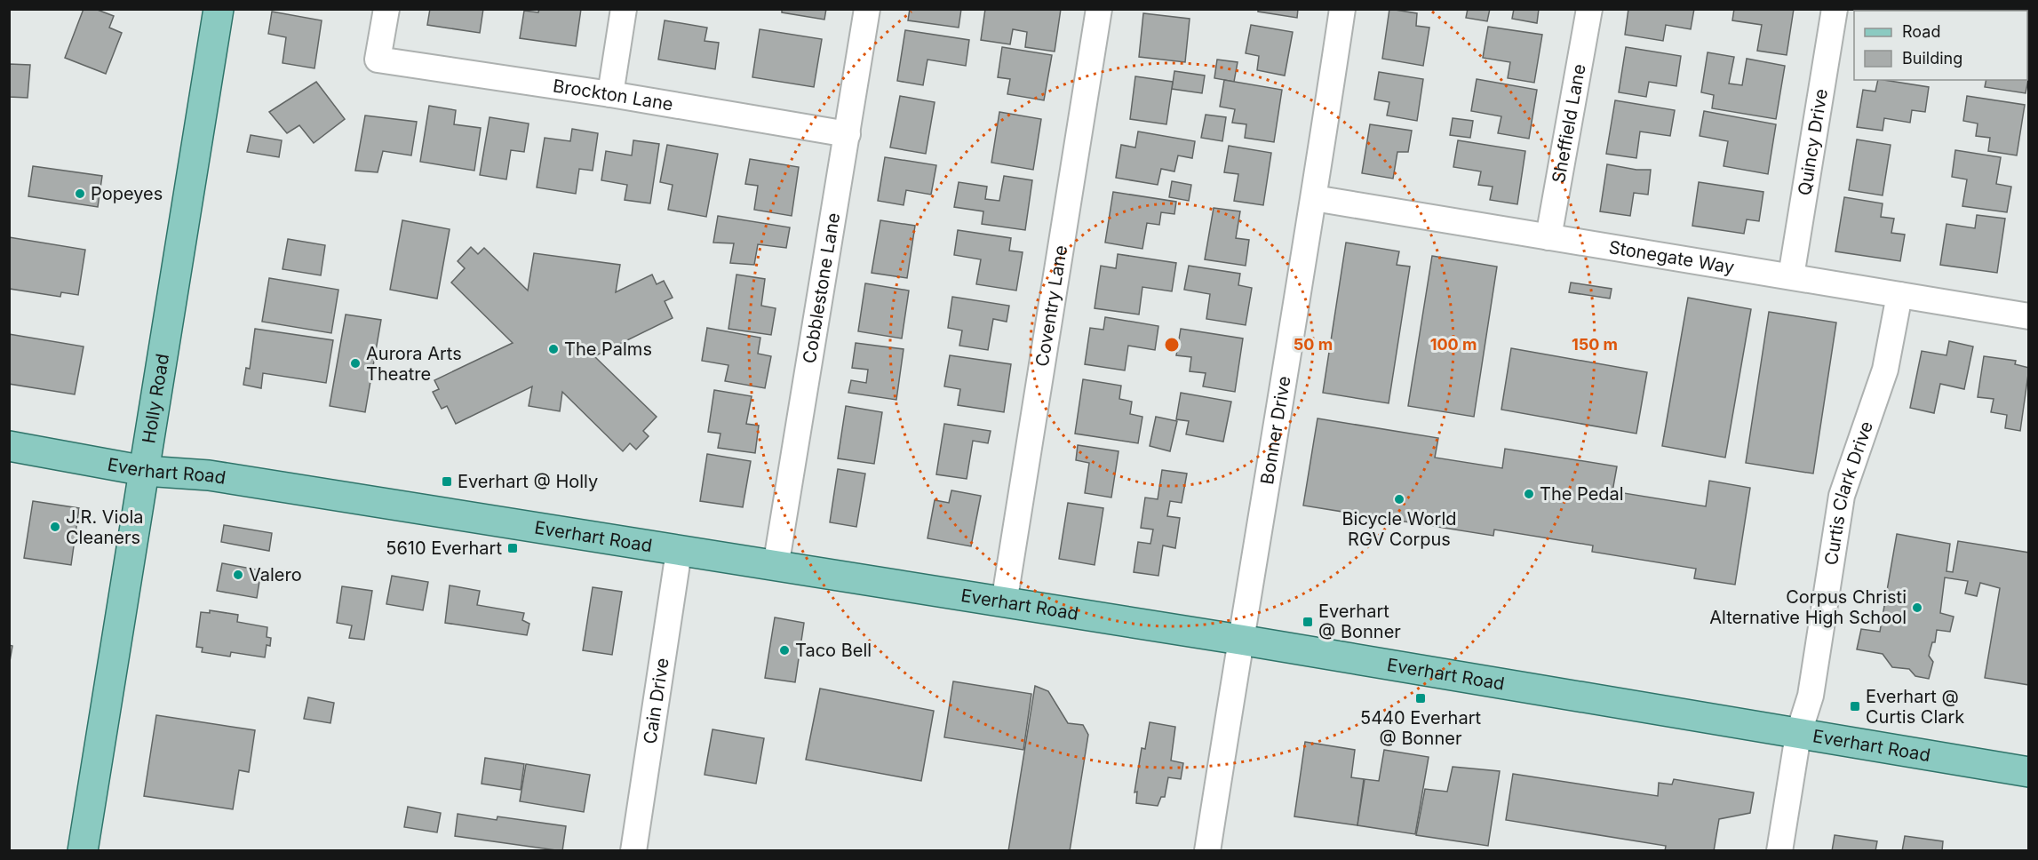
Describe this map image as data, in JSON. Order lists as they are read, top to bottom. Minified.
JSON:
{"streets":{"main road":["Holly Road","Everhart Road"],"street":["Brockton Lane","Sheffield Lane","Quincy Drive","Stonegate Way","Cobblestone Lane","Coventry Lane","Bonner Drive","Curtis Clark Drive","Cain Drive"]},"crossings":[["Brockton Lane","Cobblestone Lane"],["Sheffield Lane","Stonegate Way"],["Quincy Drive","Stonegate Way"],["Stonegate Way","Bonner Drive"],["Stonegate Way","Curtis Clark Drive"],["Cobblestone Lane","Everhart Road"],["Coventry Lane","Everhart Road"],["Holly Road","Everhart Road"],["Bonner Drive","Everhart Road"],["Everhart Road","Curtis Clark Drive"],["Everhart Road","Cain Drive"]],"places":{"other":["Popeyes","The Palms","Aurora Arts Theatre","The Pedal","Bicycle World RGV Corpus","J.R. Viola Cleaners","Valero","Corpus Christi Alternative High School","Taco Bell"],"transit":["Everhart @ Holly","5610 Everhart","Everhart @ Bonner","5440 Everhart @ Bonner","Everhart @ Curtis Clark"]},"legend":["Road","Building"],"rings":["50 m","100 m","150 m"]}
